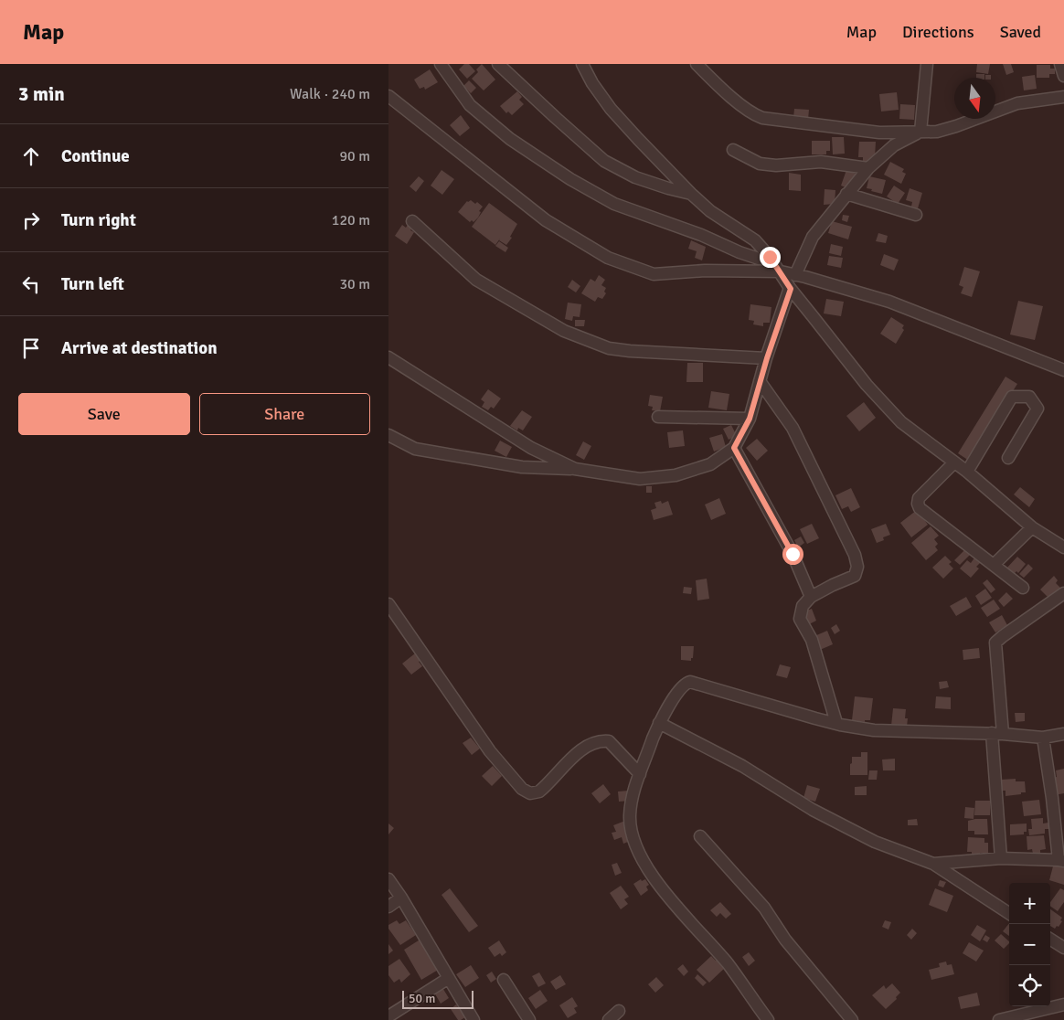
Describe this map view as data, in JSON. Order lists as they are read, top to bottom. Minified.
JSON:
{"scale_bar":"50 m","north":"bottom","page":{"header":"Map","nav":["Map","Directions","Saved"],"heading":["3 min","Walk · 240 m"],"list":[["Continue","90 m"],["Turn right","120 m"],["Turn left","30 m"],"Arrive at destination"],"buttons":["Save","Share"],"map_buttons":["+","−"],"scale":"50 m"}}
